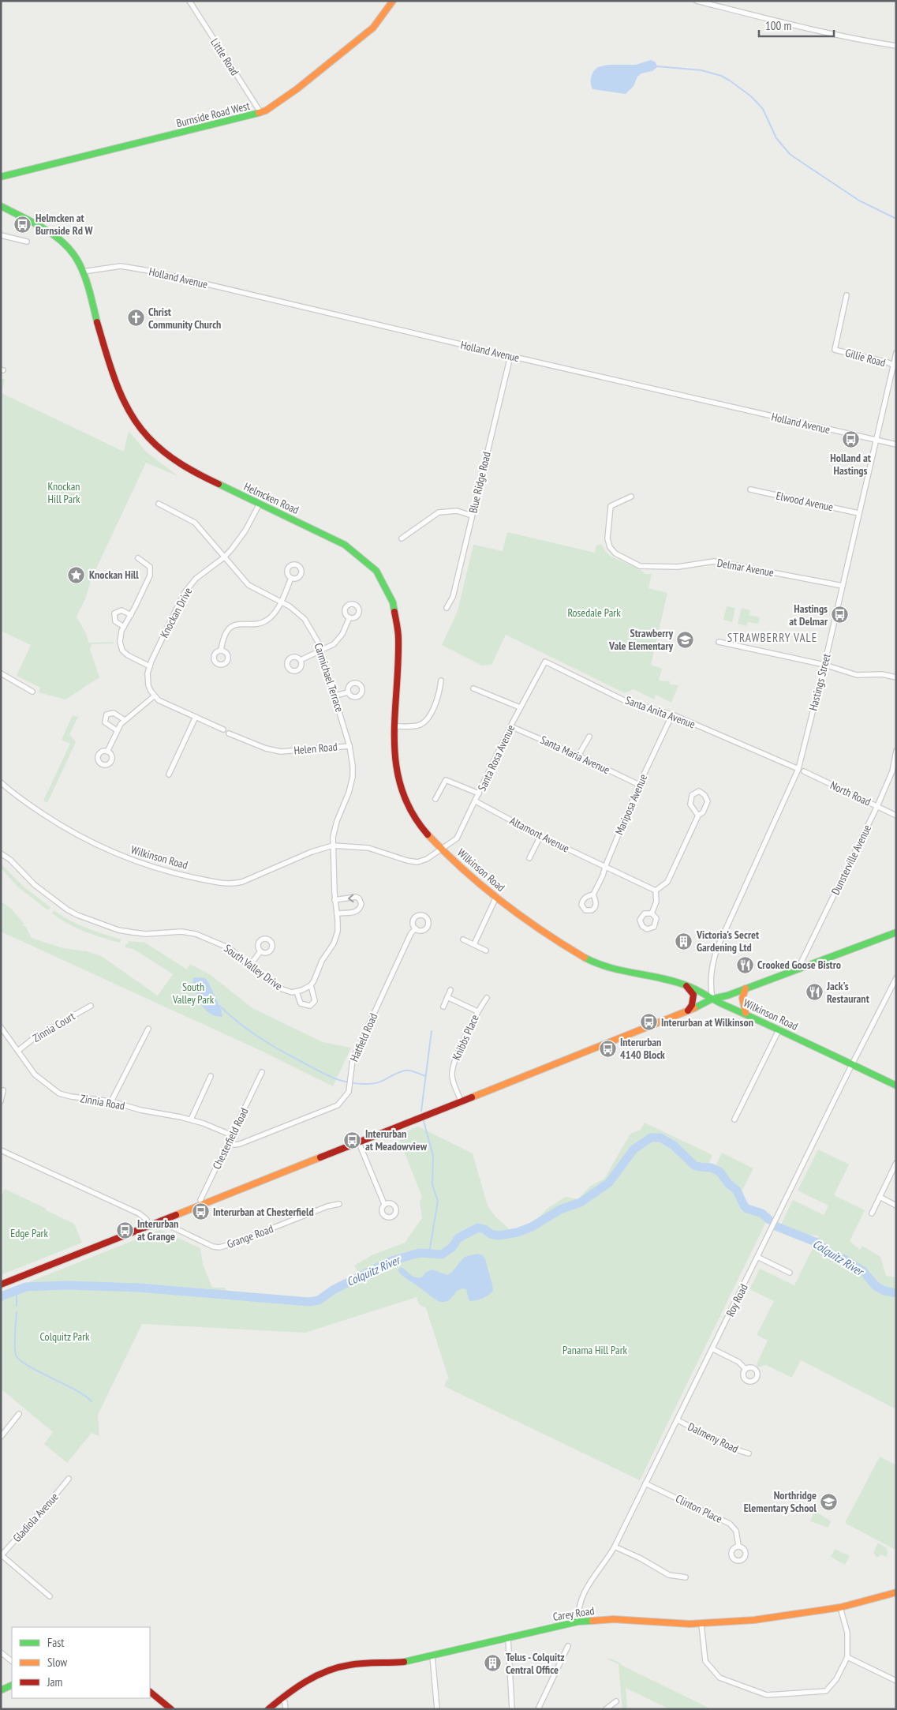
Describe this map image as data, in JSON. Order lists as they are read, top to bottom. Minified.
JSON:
{"streets":{"main road":["Burnside Road West","Helmcken Road","Wilkinson Road","Carey Road"],"street":["Little Road","Holland Avenue","Gillie Road","Blue Ridge Road","Elwood Avenue","Delmar Avenue","Knockan Drive","Carmichael Terrace","Hastings Street","Santa Anita Avenue","Helen Road","Santa Maria Avenue","Santa Rosa Avenue","North Road","Mariposa Avenue","Altamont Avenue","Dunsterville Avenue","South Valley Drive","Zinnia Court","Hatfield Road","Knibbs Place","Zinnia Road","Chesterfield Road","Grange Road","Roy Road","Dalmeny Road","Clinton Place","Gladiola Avenue"]},"crossings":[["Little Road","Burnside Road West"],["Holland Avenue","Blue Ridge Road"],["Holland Avenue","Helmcken Road"],["Holland Avenue","Hastings Street"],["Gillie Road","Hastings Street"],["Helmcken Road","Knockan Drive"],["Helmcken Road","Santa Rosa Avenue"],["Helmcken Road","Wilkinson Road"],["Elwood Avenue","Hastings Street"],["Delmar Avenue","Hastings Street"],["Knockan Drive","Carmichael Terrace"],["Carmichael Terrace","Helen Road"],["Hastings Street","Santa Anita Avenue"],["Hastings Street","Wilkinson Road"],["Santa Anita Avenue","Santa Rosa Avenue"],["Santa Anita Avenue","Mariposa Avenue"],["Helen Road","Wilkinson Road"],["Santa Maria Avenue","Santa Rosa Avenue"],["Santa Maria Avenue","Mariposa Avenue"],["Santa Rosa Avenue","Altamont Avenue"],["Santa Rosa Avenue","Wilkinson Road"],["North Road","Dunsterville Avenue"],["Mariposa Avenue","Altamont Avenue"],["Wilkinson Road","Roy Road"],["Zinnia Court","Zinnia Road"],["Hatfield Road","Chesterfield Road"],["Zinnia Road","Chesterfield Road"],["Roy Road","Dalmeny Road"],["Roy Road","Clinton Place"],["Roy Road","Carey Road"]],"districts":["STRAWBERRY VALE"],"water":["Colquitz River"],"parks":["Knockan Hill Park","Rosedale Park","South Valley Park","Edge Park","Colquitz Park","Panama Hill Park"],"places":{"bus stop":["Helmcken at Burnside Rd W","Holland at Hastings","Hastings at Delmar","Interurban at Wilkinson","Interurban 4140 Block","Interurban at Meadowview","Interurban at Chesterfield","Interurban at Grange"],"church":["Christ Community Church"],"place":["Knockan Hill"],"school or university":["Strawberry Vale Elementary","Northridge Elementary School"],"building":["Victoria's Secret Gardening Ltd","Telus - Colquitz Central Office"],"restaurant":["Crooked Goose Bistro","Jack's Restaurant"]},"legend":["Fast","Slow","Jam"],"scale_bar":"100 m"}
